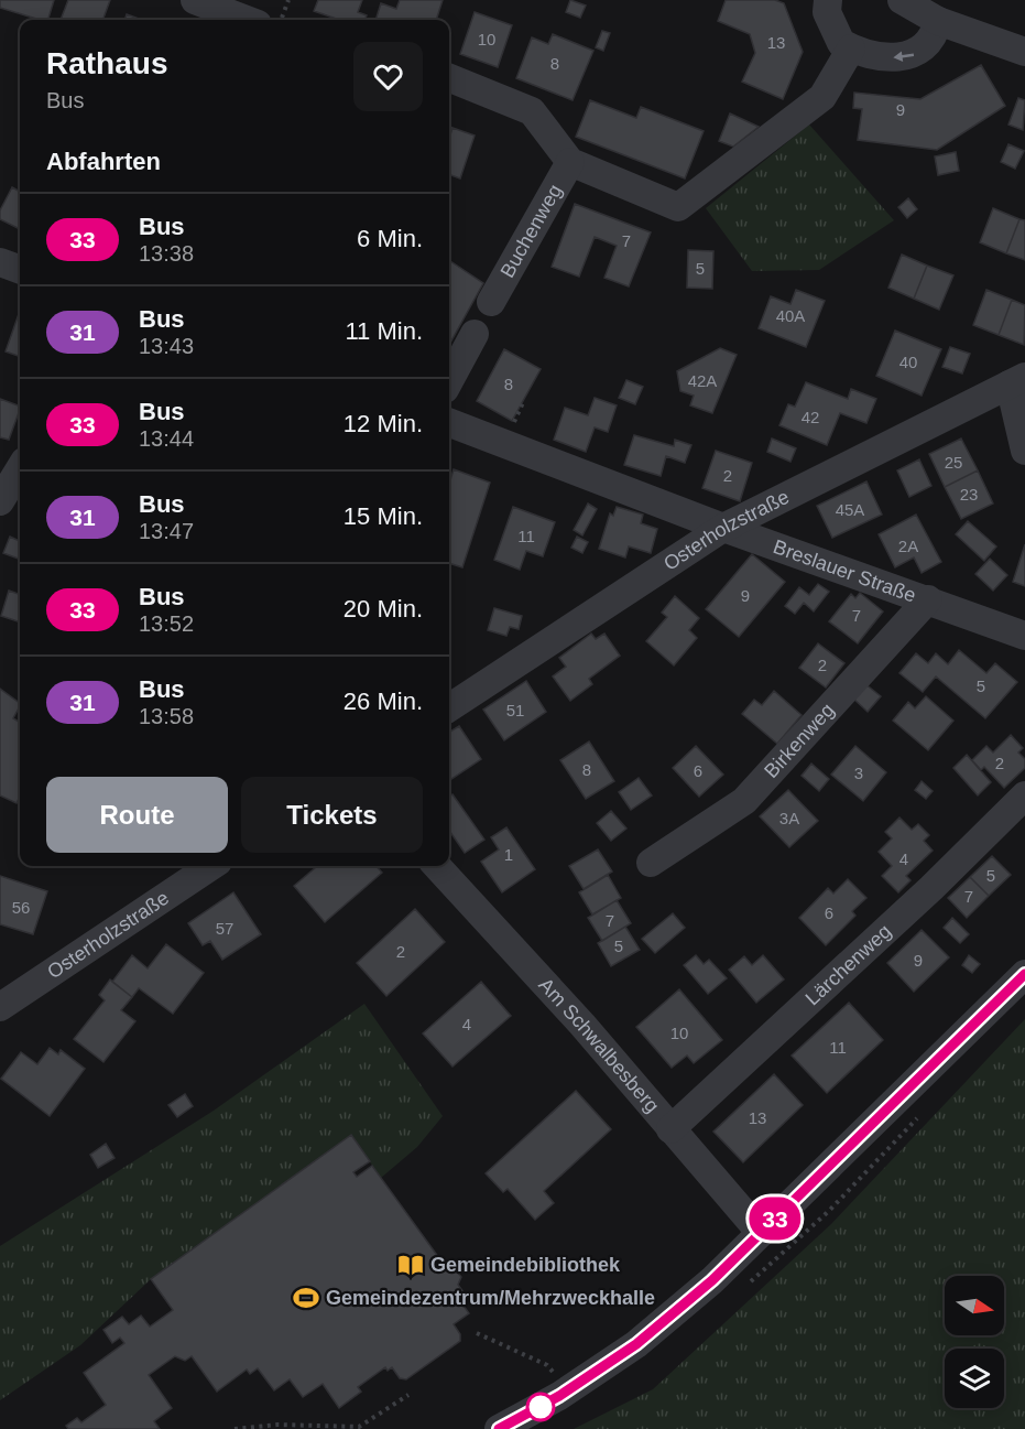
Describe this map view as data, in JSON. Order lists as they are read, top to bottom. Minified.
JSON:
{"streets":{"street":["Buchenweg","Osterholzstraße","Breslauer Straße","Birkenweg","Lärchenweg","Am Schwalbesberg"]},"crossings":[["Osterholzstraße","Breslauer Straße"],["Breslauer Straße","Birkenweg"],["Lärchenweg","Am Schwalbesberg"]],"places":{"library":["Gemeindebibliothek"],"sports":["Gemeindezentrum/Mehrzweckhalle"]},"lines":["bus line 33"],"house_numbers":["10","13","8","9","7","5","40A","40","42A","8","42","25","2","23","45A","11","2A","9","7","2","5","51","2","8","6","3","3A","1","4","5","7","56","6","7","57","5","2","9","4","10","11","13"],"north":"right","page":{"on_map":"33","heading":[["Rathaus","Bus"],"Abfahrten"],"list":[{"mark":"33","name":"Bus","note":"13:38","value":"6 Min."},{"mark":"31","name":"Bus","note":"13:43","value":"11 Min."},{"mark":"33","name":"Bus","note":"13:44","value":"12 Min."},{"mark":"31","name":"Bus","note":"13:47","value":"15 Min."},{"mark":"33","name":"Bus","note":"13:52","value":"20 Min."},{"mark":"31","name":"Bus","note":"13:58","value":"26 Min."}],"buttons":["Route","Tickets"]}}
